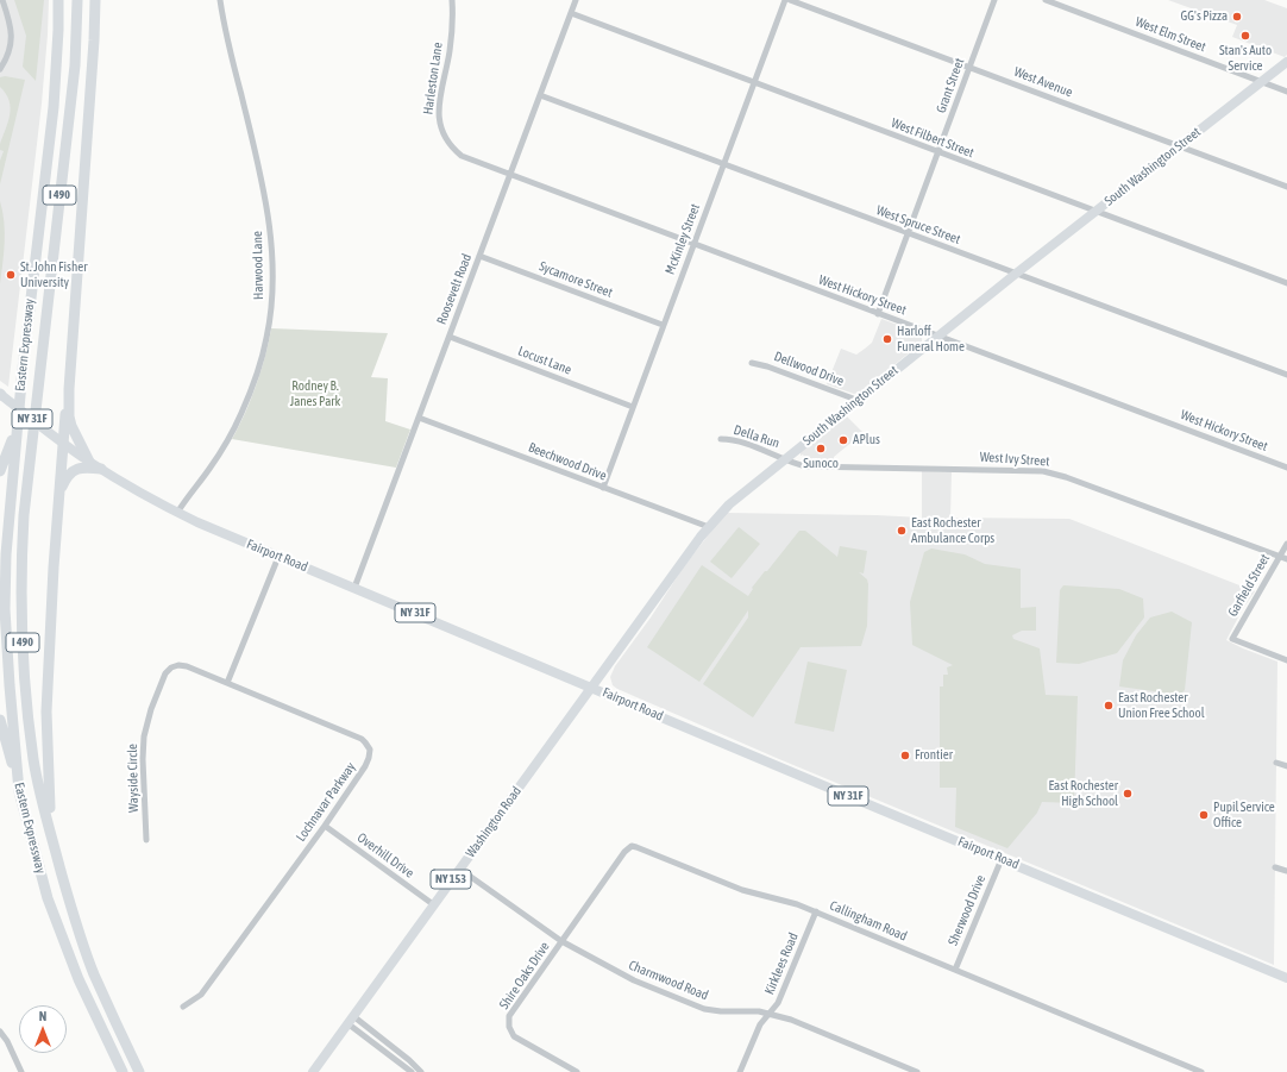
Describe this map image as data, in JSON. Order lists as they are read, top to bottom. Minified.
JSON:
{"streets":{"highway":["I 490","Eastern Expressway"],"main road":["South Washington Street","NY 31F","Fairport Road","Washington Road","NY 153"],"street":["West Elm Street","Harleston Lane","West Avenue","Grant Street","West Filbert Street","West Spruce Street","McKinley Street","Harwood Lane","Sycamore Street","Roosevelt Road","West Hickory Street","Locust Lane","Dellwood Drive","Della Run","West Ivy Street","Beechwood Drive","Garfield Street","Wayside Circle","Lochnavar Parkway","Overhill Drive","Sherwood Drive","Callingham Road","Kirklees Road","Shire Oaks Drive","Charmwood Road"]},"crossings":[["West Elm Street","South Washington Street"],["Harleston Lane","Roosevelt Road"],["Harleston Lane","West Hickory Street"],["West Avenue","Grant Street"],["West Avenue","South Washington Street"],["Grant Street","West Filbert Street"],["Grant Street","West Spruce Street"],["Grant Street","West Hickory Street"],["West Filbert Street","South Washington Street"],["West Filbert Street","McKinley Street"],["West Filbert Street","Roosevelt Road"],["South Washington Street","West Spruce Street"],["South Washington Street","West Hickory Street"],["South Washington Street","Dellwood Drive"],["South Washington Street","Della Run"],["South Washington Street","West Ivy Street"],["South Washington Street","Beechwood Drive"],["South Washington Street","Fairport Road"],["South Washington Street","Washington Road"],["West Spruce Street","McKinley Street"],["West Spruce Street","Roosevelt Road"],["McKinley Street","Sycamore Street"],["McKinley Street","West Hickory Street"],["McKinley Street","Locust Lane"],["McKinley Street","Beechwood Drive"],["Harwood Lane","Fairport Road"],["Sycamore Street","Roosevelt Road"],["Roosevelt Road","West Hickory Street"],["Roosevelt Road","Locust Lane"],["Roosevelt Road","Beechwood Drive"],["Roosevelt Road","Fairport Road"],["Della Run","West Ivy Street"],["West Ivy Street","Garfield Street"],["Fairport Road","Washington Road"],["Fairport Road","Sherwood Drive"],["Wayside Circle","Lochnavar Parkway"],["Lochnavar Parkway","Overhill Drive"],["Washington Road","Overhill Drive"],["Washington Road","Charmwood Road"],["Sherwood Drive","Callingham Road"],["Callingham Road","Kirklees Road"],["Callingham Road","Shire Oaks Drive"],["Callingham Road","Charmwood Road"],["Kirklees Road","Charmwood Road"],["Shire Oaks Drive","Charmwood Road"]],"parks":["Rodney B. Janes Park"],"places":["GG's Pizza","Stan's Auto Service","St. John Fisher University","Harloff Funeral Home","APlus","Sunoco","East Rochester Ambulance Corps","East Rochester Union Free School","Frontier","East Rochester High School","Pupil Service Office"],"north":"top"}
